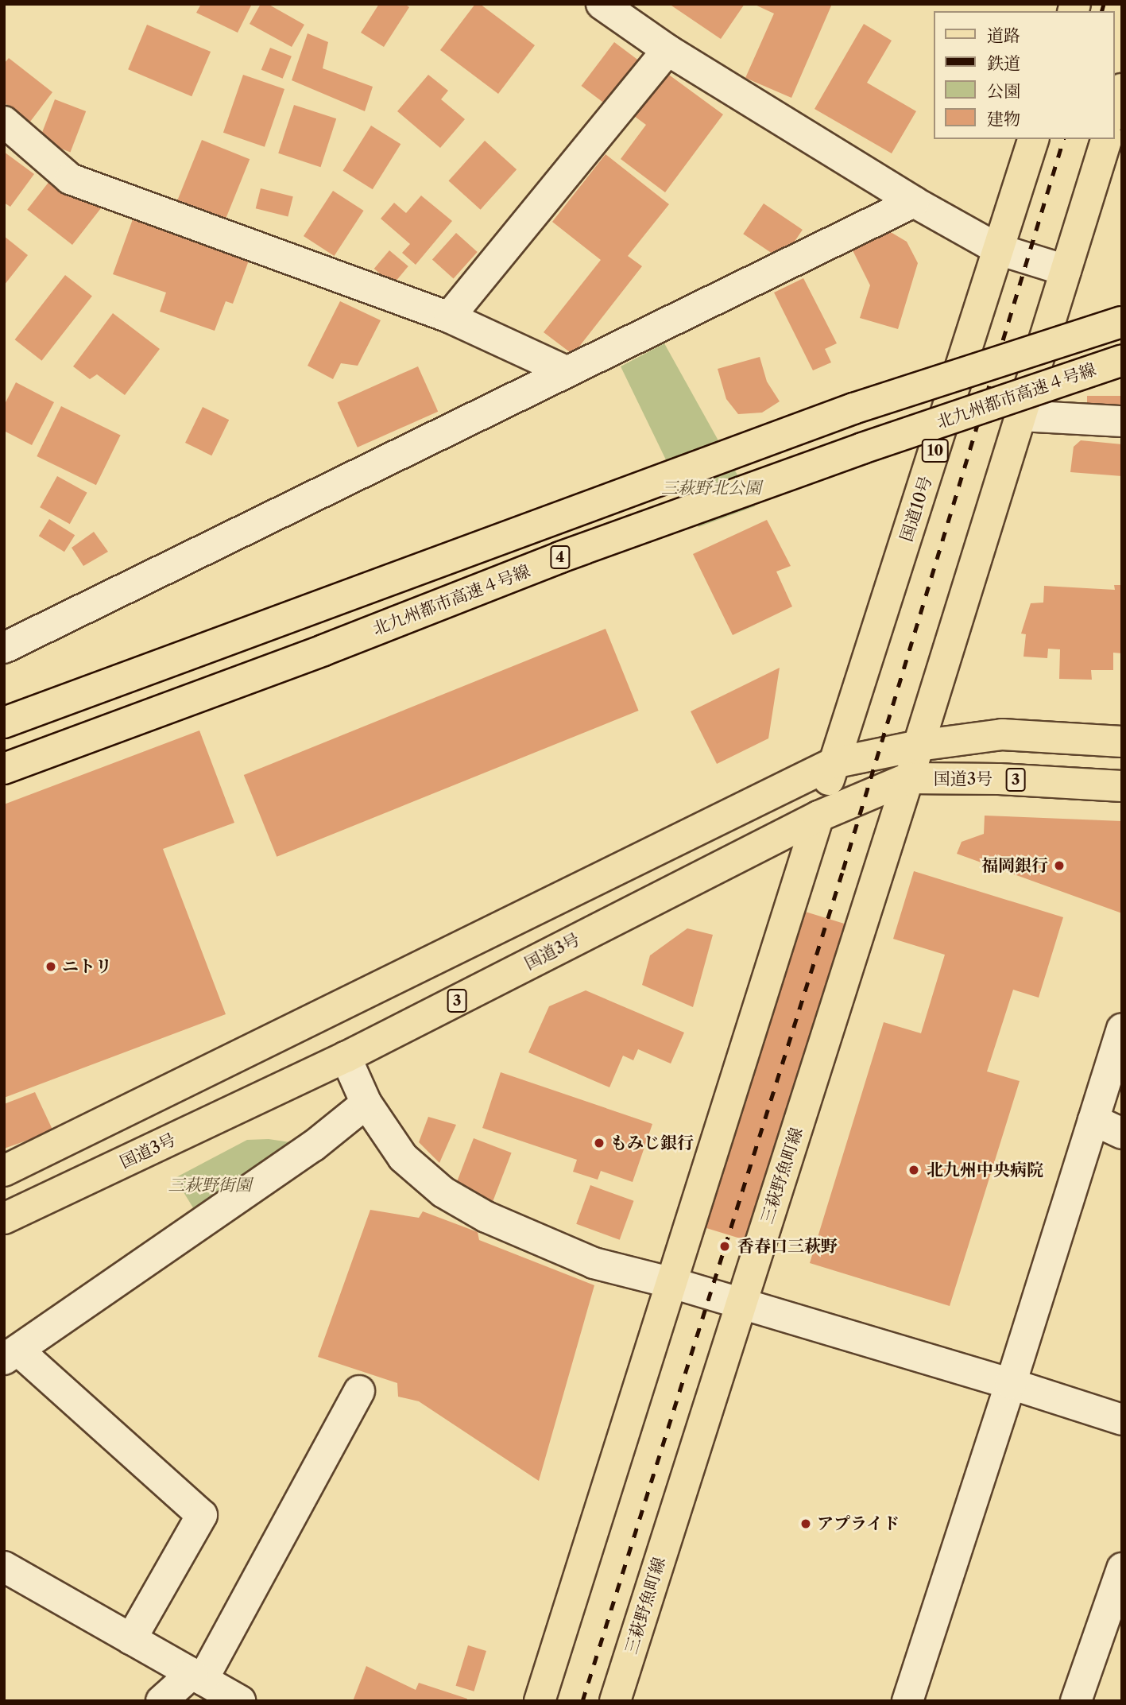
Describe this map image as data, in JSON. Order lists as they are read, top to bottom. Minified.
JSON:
{"streets":{"main road":["北九州都市高速４号線","10","国道10号","4","国道3号","3","三萩野魚町線"]},"crossings":[["国道10号","国道3号"],["国道3号","三萩野魚町線"]],"parks":["三萩野北公園","三萩野街園"],"places":["福岡銀行","ニトリ","もみじ銀行","北九州中央病院","香春口三萩野","アプライド"],"legend":["道路","鉄道","公園","建物"]}
